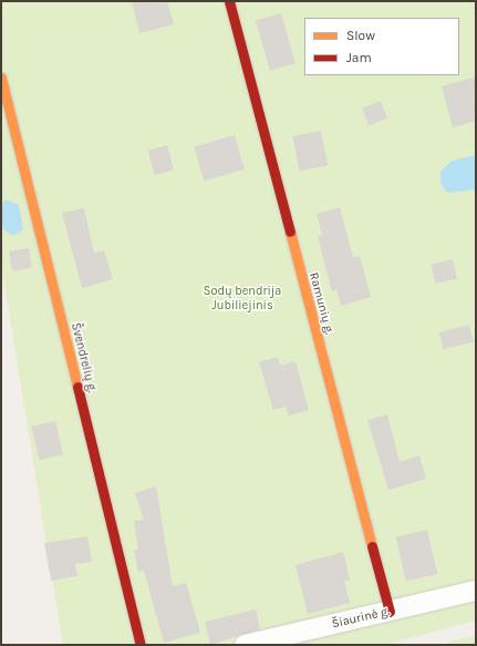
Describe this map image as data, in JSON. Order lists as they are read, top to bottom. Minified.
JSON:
{"streets":{"street":["Ramunių g.","Švendrelių g.","Šiaurinė g."]},"crossings":[["Ramunių g.","Šiaurinė g."]],"parks":["Sodų bendrija Jubiliejinis"],"legend":["Slow","Jam"]}
